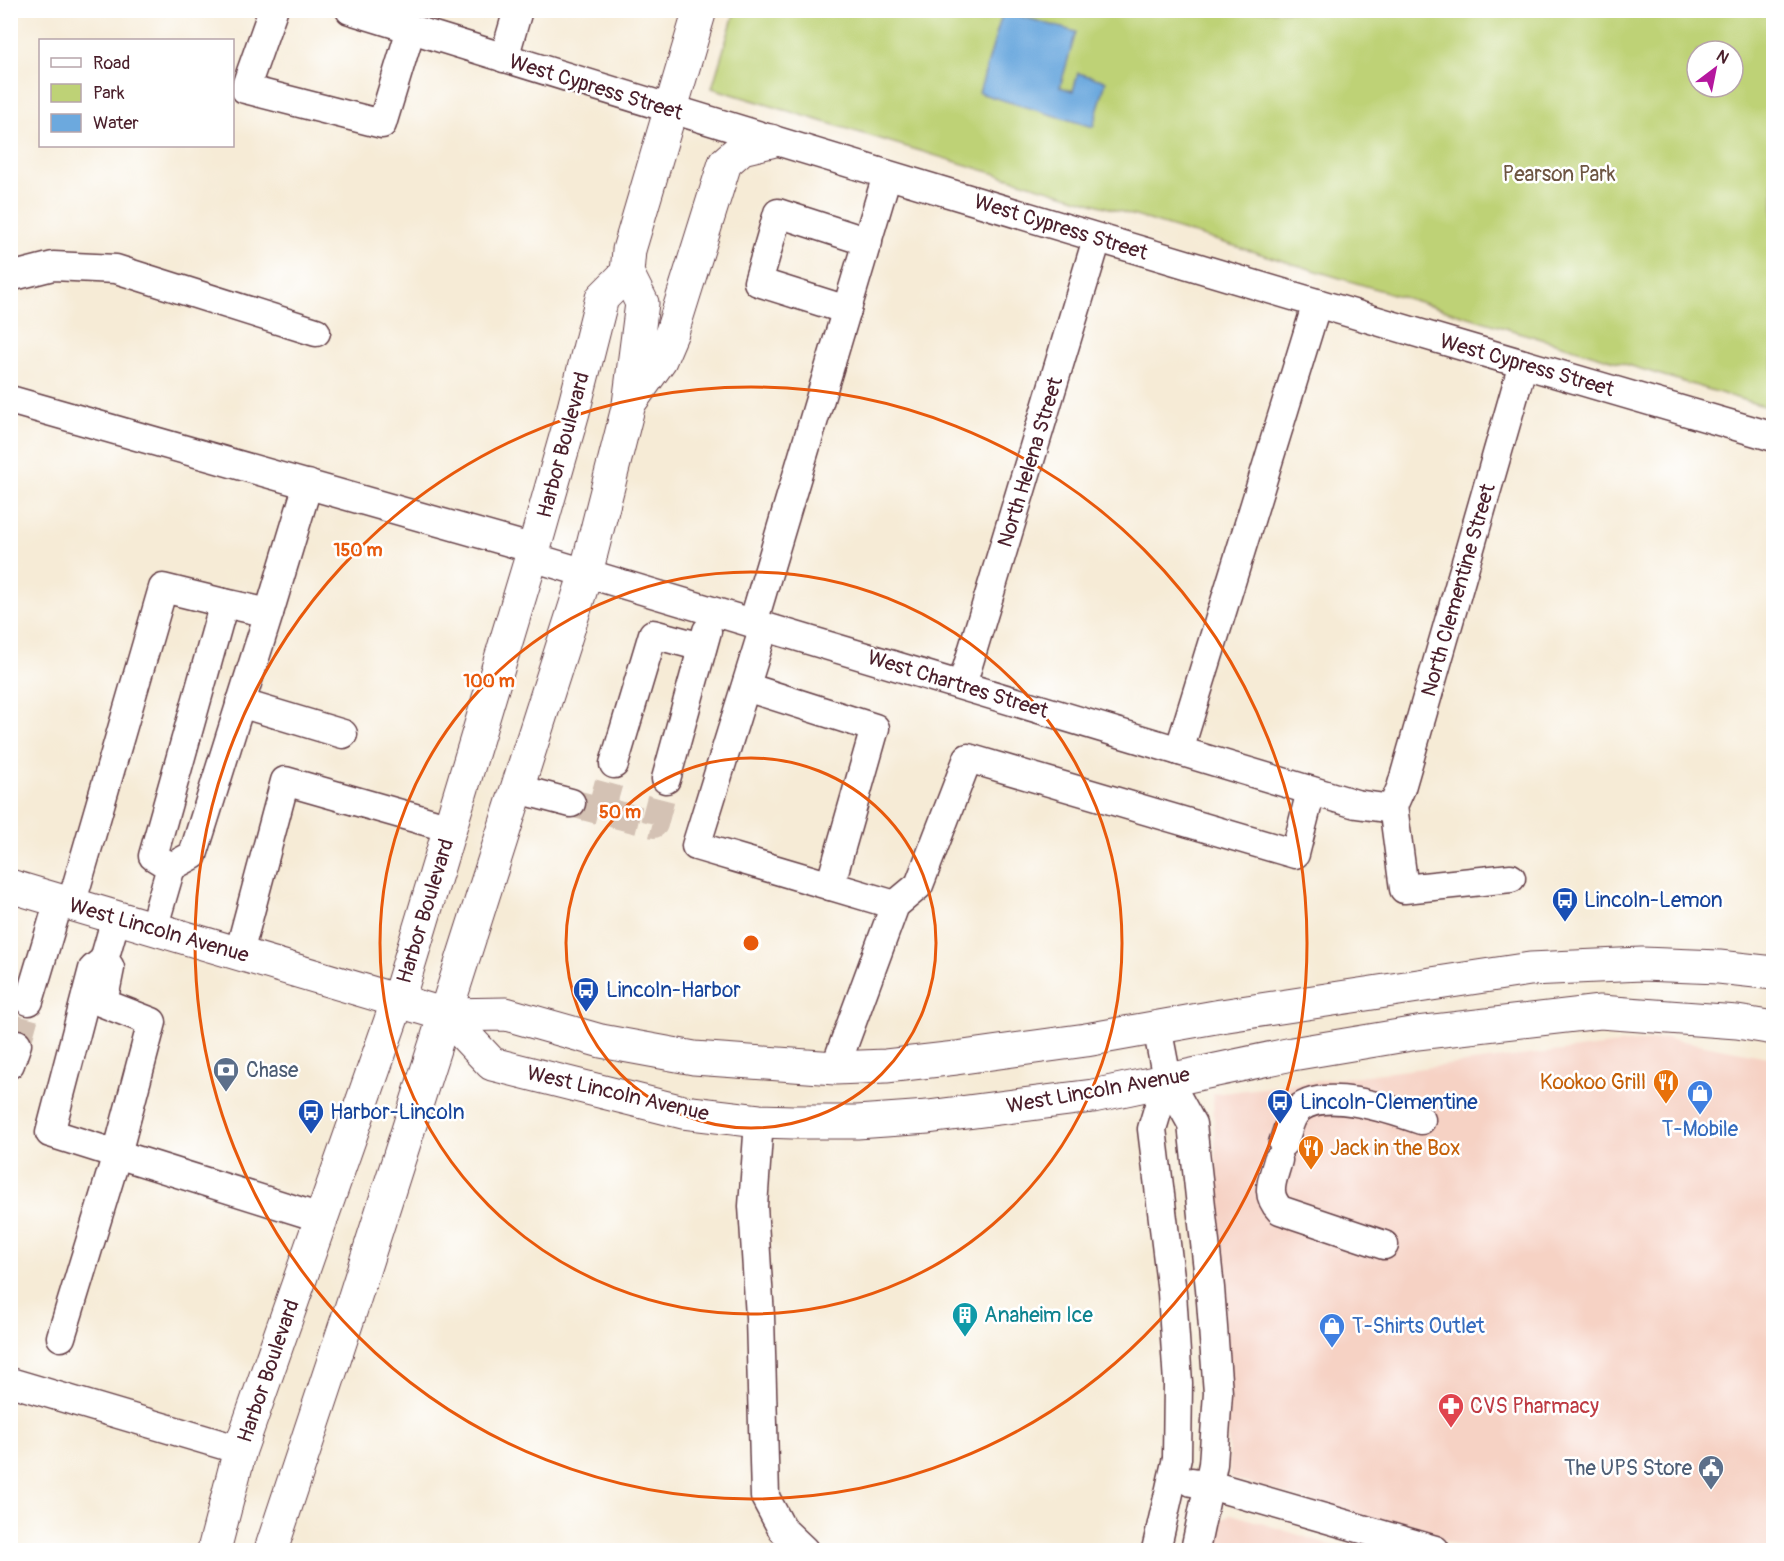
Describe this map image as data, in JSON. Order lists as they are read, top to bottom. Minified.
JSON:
{"streets":{"main road":["Harbor Boulevard","West Lincoln Avenue"],"street":["West Cypress Street","North Helena Street","North Clementine Street","West Chartres Street"]},"crossings":[["West Cypress Street","North Helena Street"],["West Cypress Street","North Clementine Street"],["Harbor Boulevard","West Chartres Street"],["Harbor Boulevard","West Lincoln Avenue"],["North Helena Street","West Chartres Street"],["North Clementine Street","West Chartres Street"]],"parks":["Pearson Park"],"places":{"bus stop":["Lincoln-Lemon","Lincoln-Harbor","Lincoln-Clementine","Harbor-Lincoln"],"bank":["Chase"],"restaurant":["Kookoo Grill","Jack in the Box"],"shop":["T-Mobile","T-Shirts Outlet"],"building":["Anaheim Ice"],"pharmacy":["CVS Pharmacy"],"public building":["The UPS Store"]},"legend":["Road","Park","Water"],"north":"top right","rings":["150 m","100 m","50 m"]}
